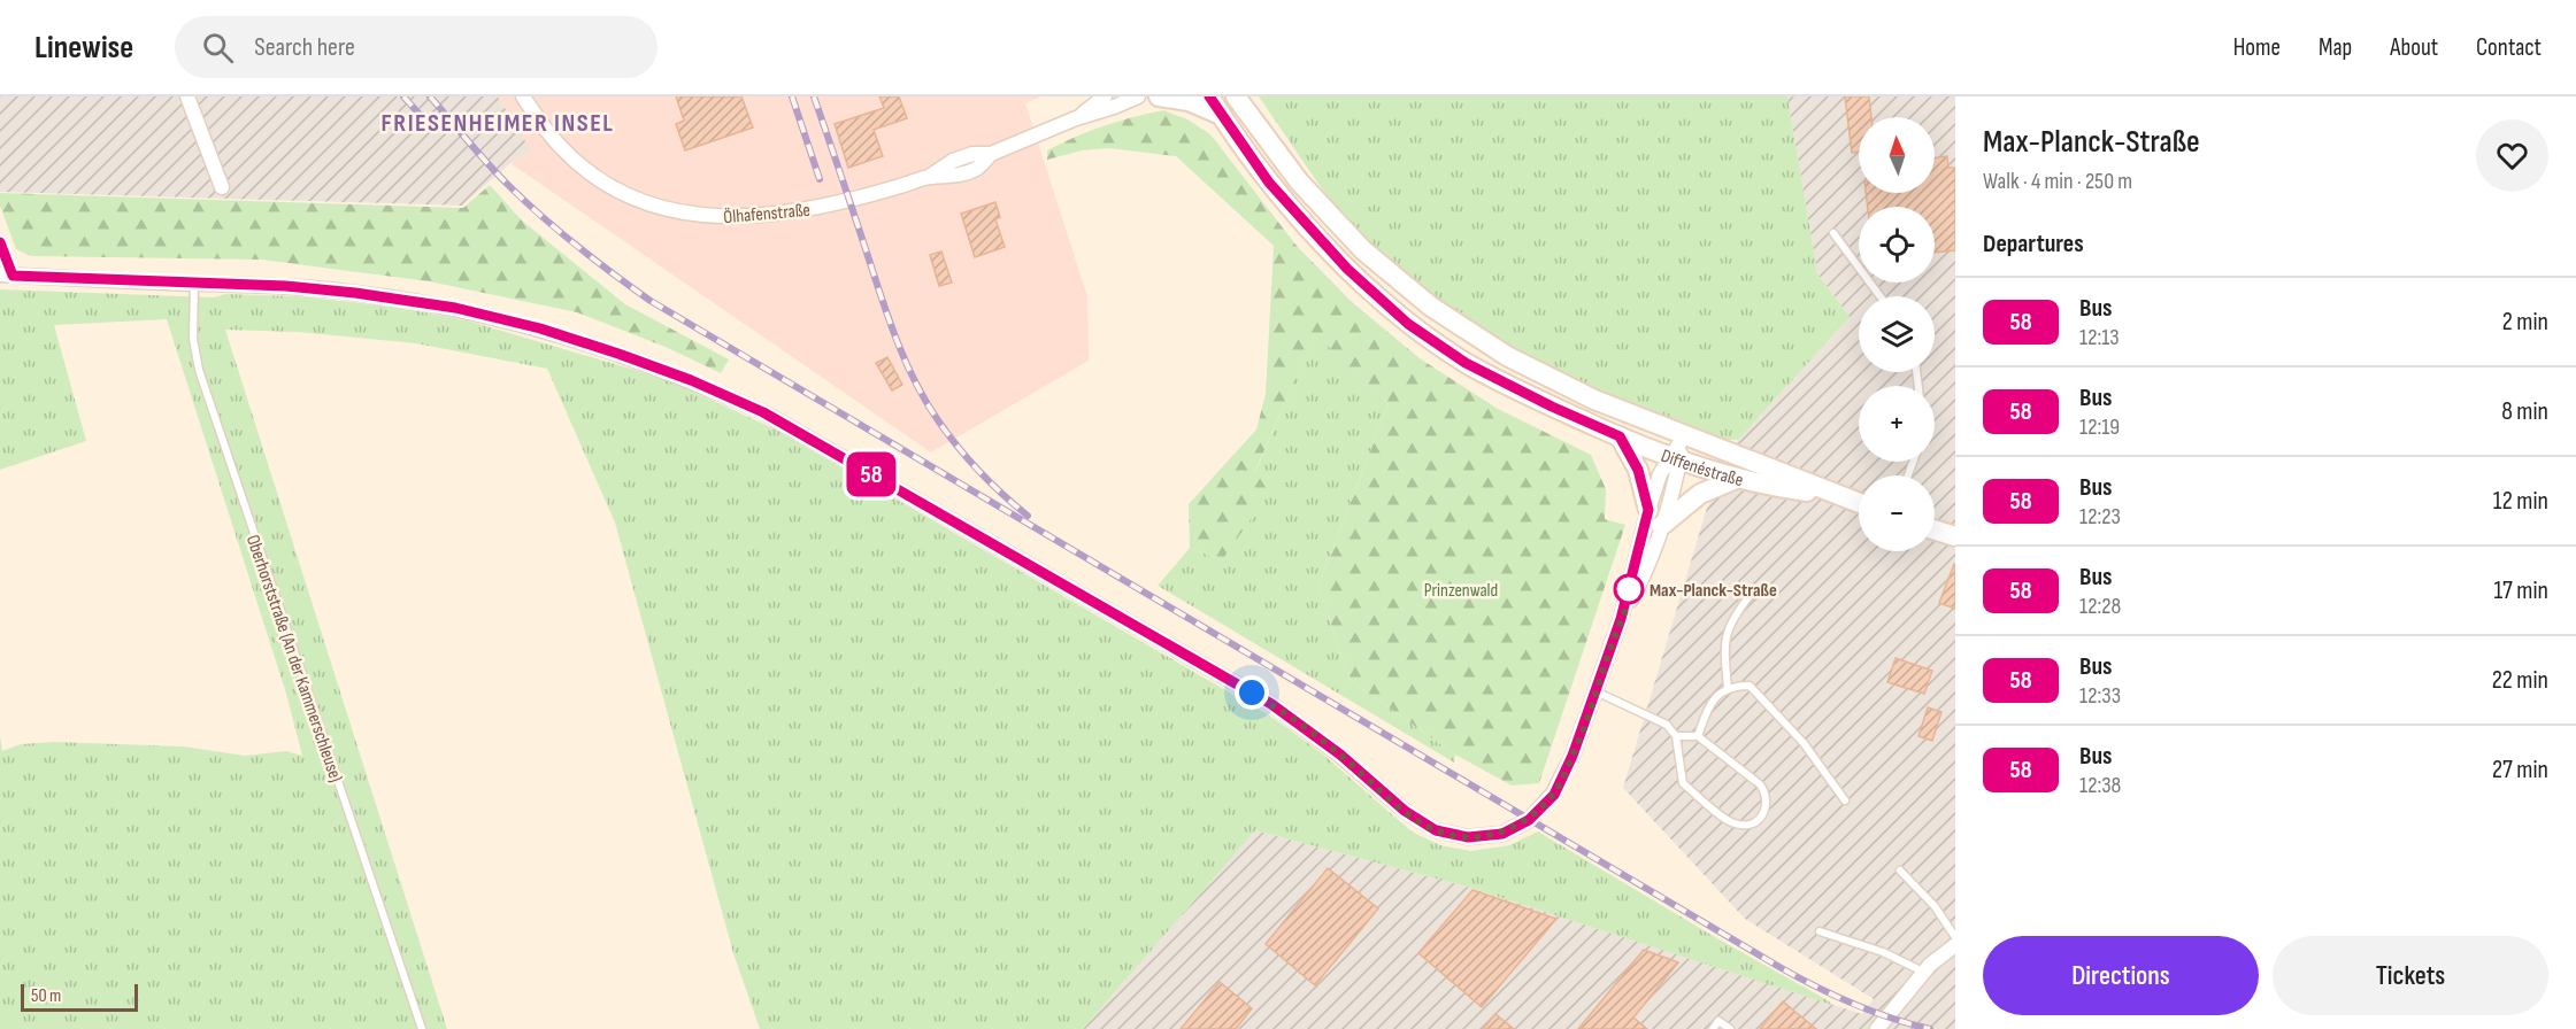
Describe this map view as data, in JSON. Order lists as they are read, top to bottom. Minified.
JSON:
{"streets":{"main road":["Diffenéstraße"],"street":["Ölhafenstraße"],"lane":["Oberhorststraße (An der Kammerschleuse)"]},"districts":["FRIESENHEIMER INSEL"],"parks":["Prinzenwald"],"places":["Max-Planck-Straße"],"lines":["bus line 58"],"scale_bar":"50 m","north":"top","page":{"header":"Linewise","search":"Search here","nav":["Home","Map","About","Contact"],"on_map":"58","heading":[["Max-Planck-Straße","Walk · 4 min · 250 m"],"Departures"],"map_buttons":["+","−"],"list":[{"mark":"58","name":"Bus","note":"12:13","value":"2 min"},{"mark":"58","name":"Bus","note":"12:19","value":"8 min"},{"mark":"58","name":"Bus","note":"12:23","value":"12 min"},{"mark":"58","name":"Bus","note":"12:28","value":"17 min"},{"mark":"58","name":"Bus","note":"12:33","value":"22 min"},{"mark":"58","name":"Bus","note":"12:38","value":"27 min"}],"buttons":["Directions","Tickets"],"scale":"50 m"}}
